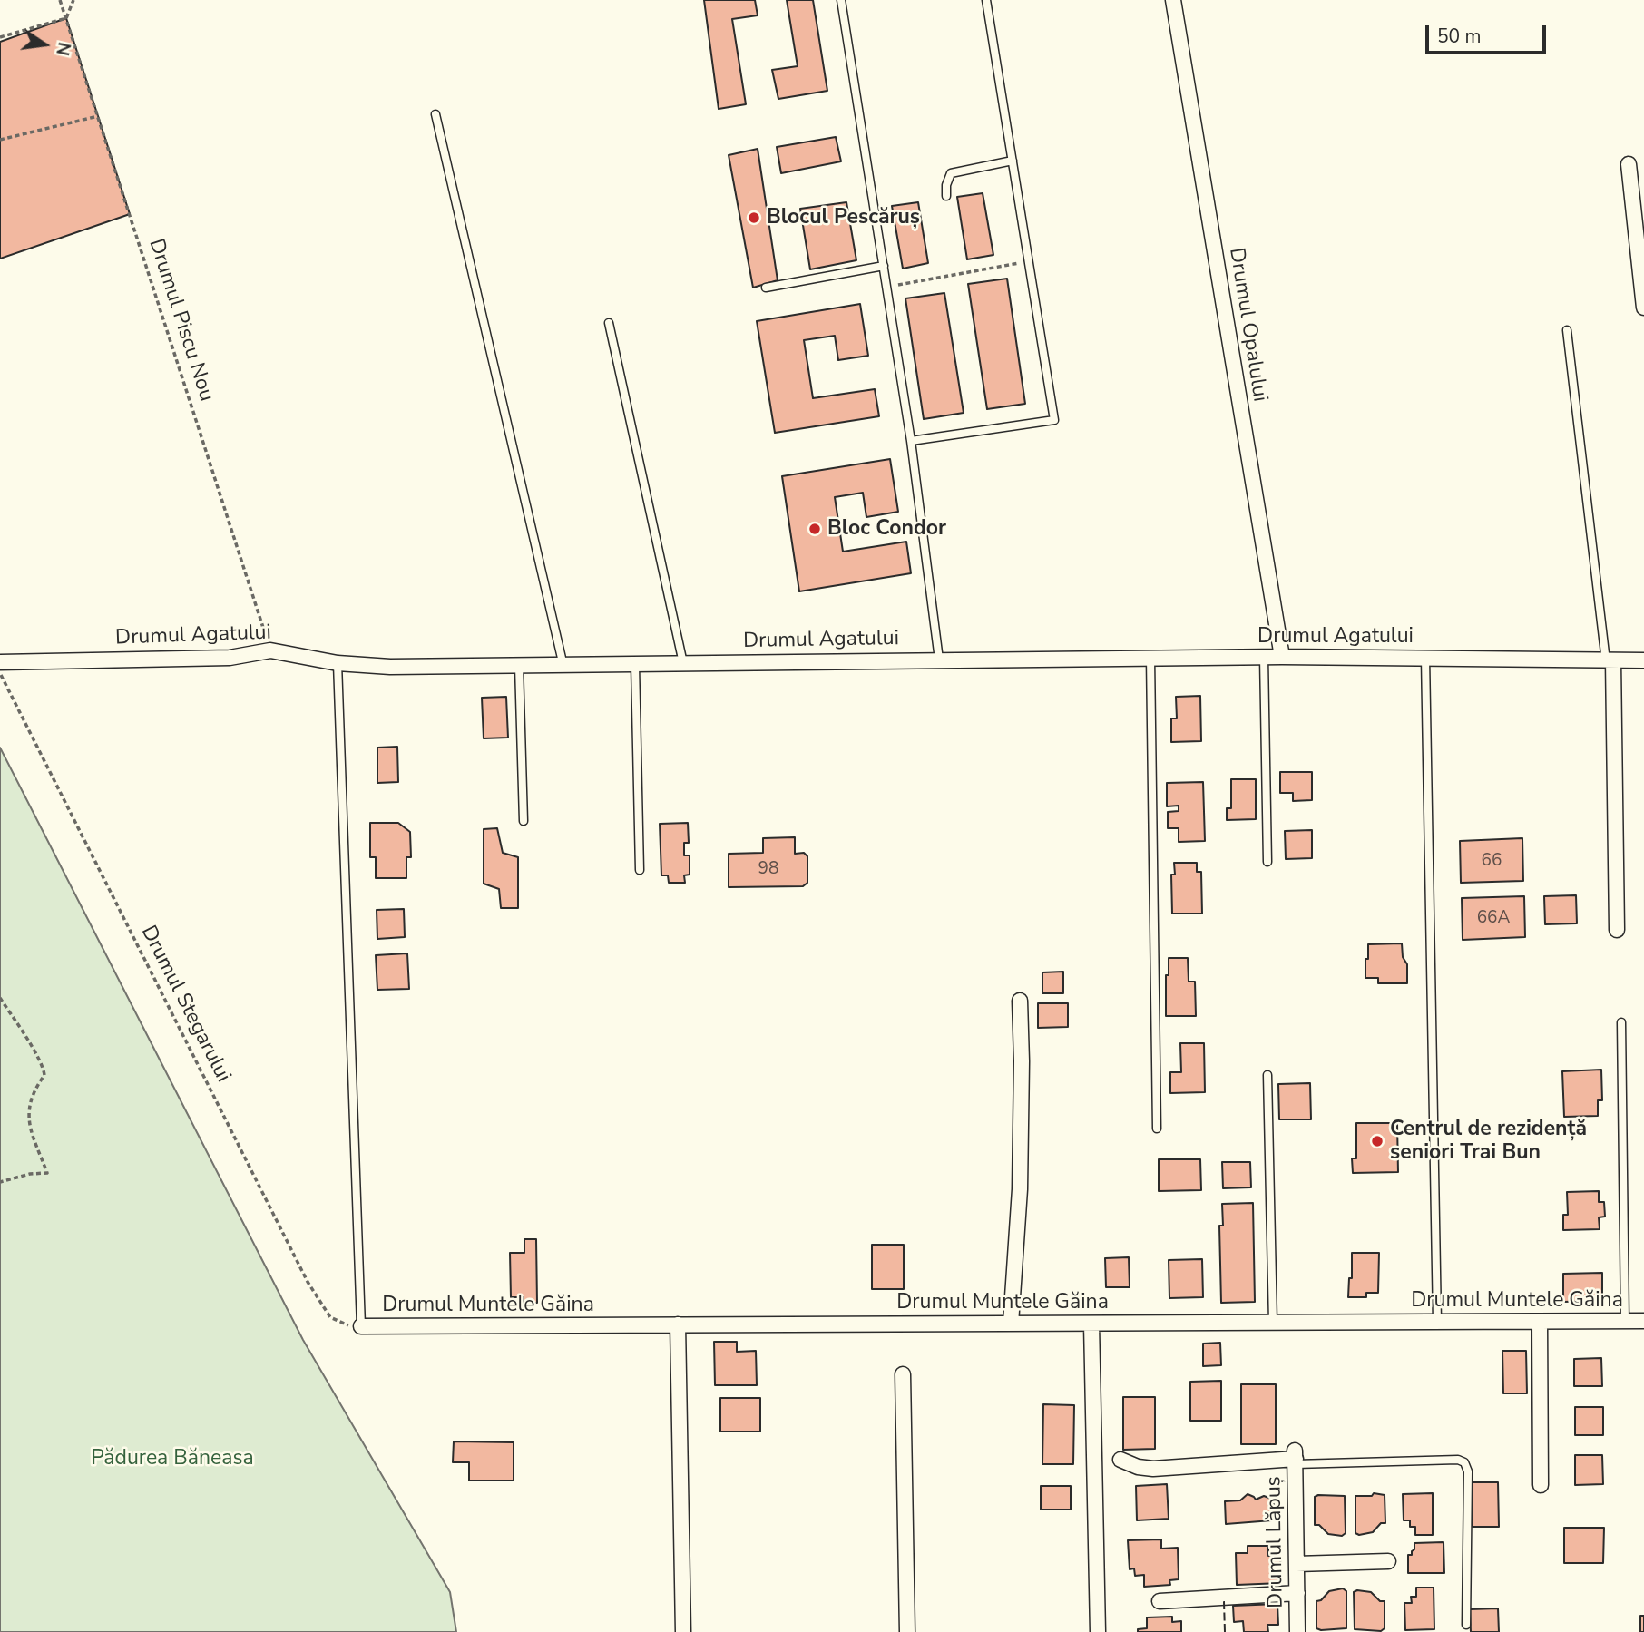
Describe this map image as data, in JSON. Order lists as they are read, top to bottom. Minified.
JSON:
{"streets":{"street":["Drumul Opalului","Drumul Agatului","Drumul Muntele Găina","Drumul Lăpuș"],"path":["Drumul Piscu Nou","Drumul Stegarului"]},"crossings":[["Drumul Piscu Nou","Drumul Agatului"],["Drumul Opalului","Drumul Agatului"],["Drumul Stegarului","Drumul Muntele Găina"]],"parks":["Pădurea Băneasa"],"places":["Blocul Pescăruș","Bloc Condor","Centrul de rezidență seniori Trai Bun"],"house_numbers":["66","98","66A"],"scale_bar":"50 m","north":"right"}
